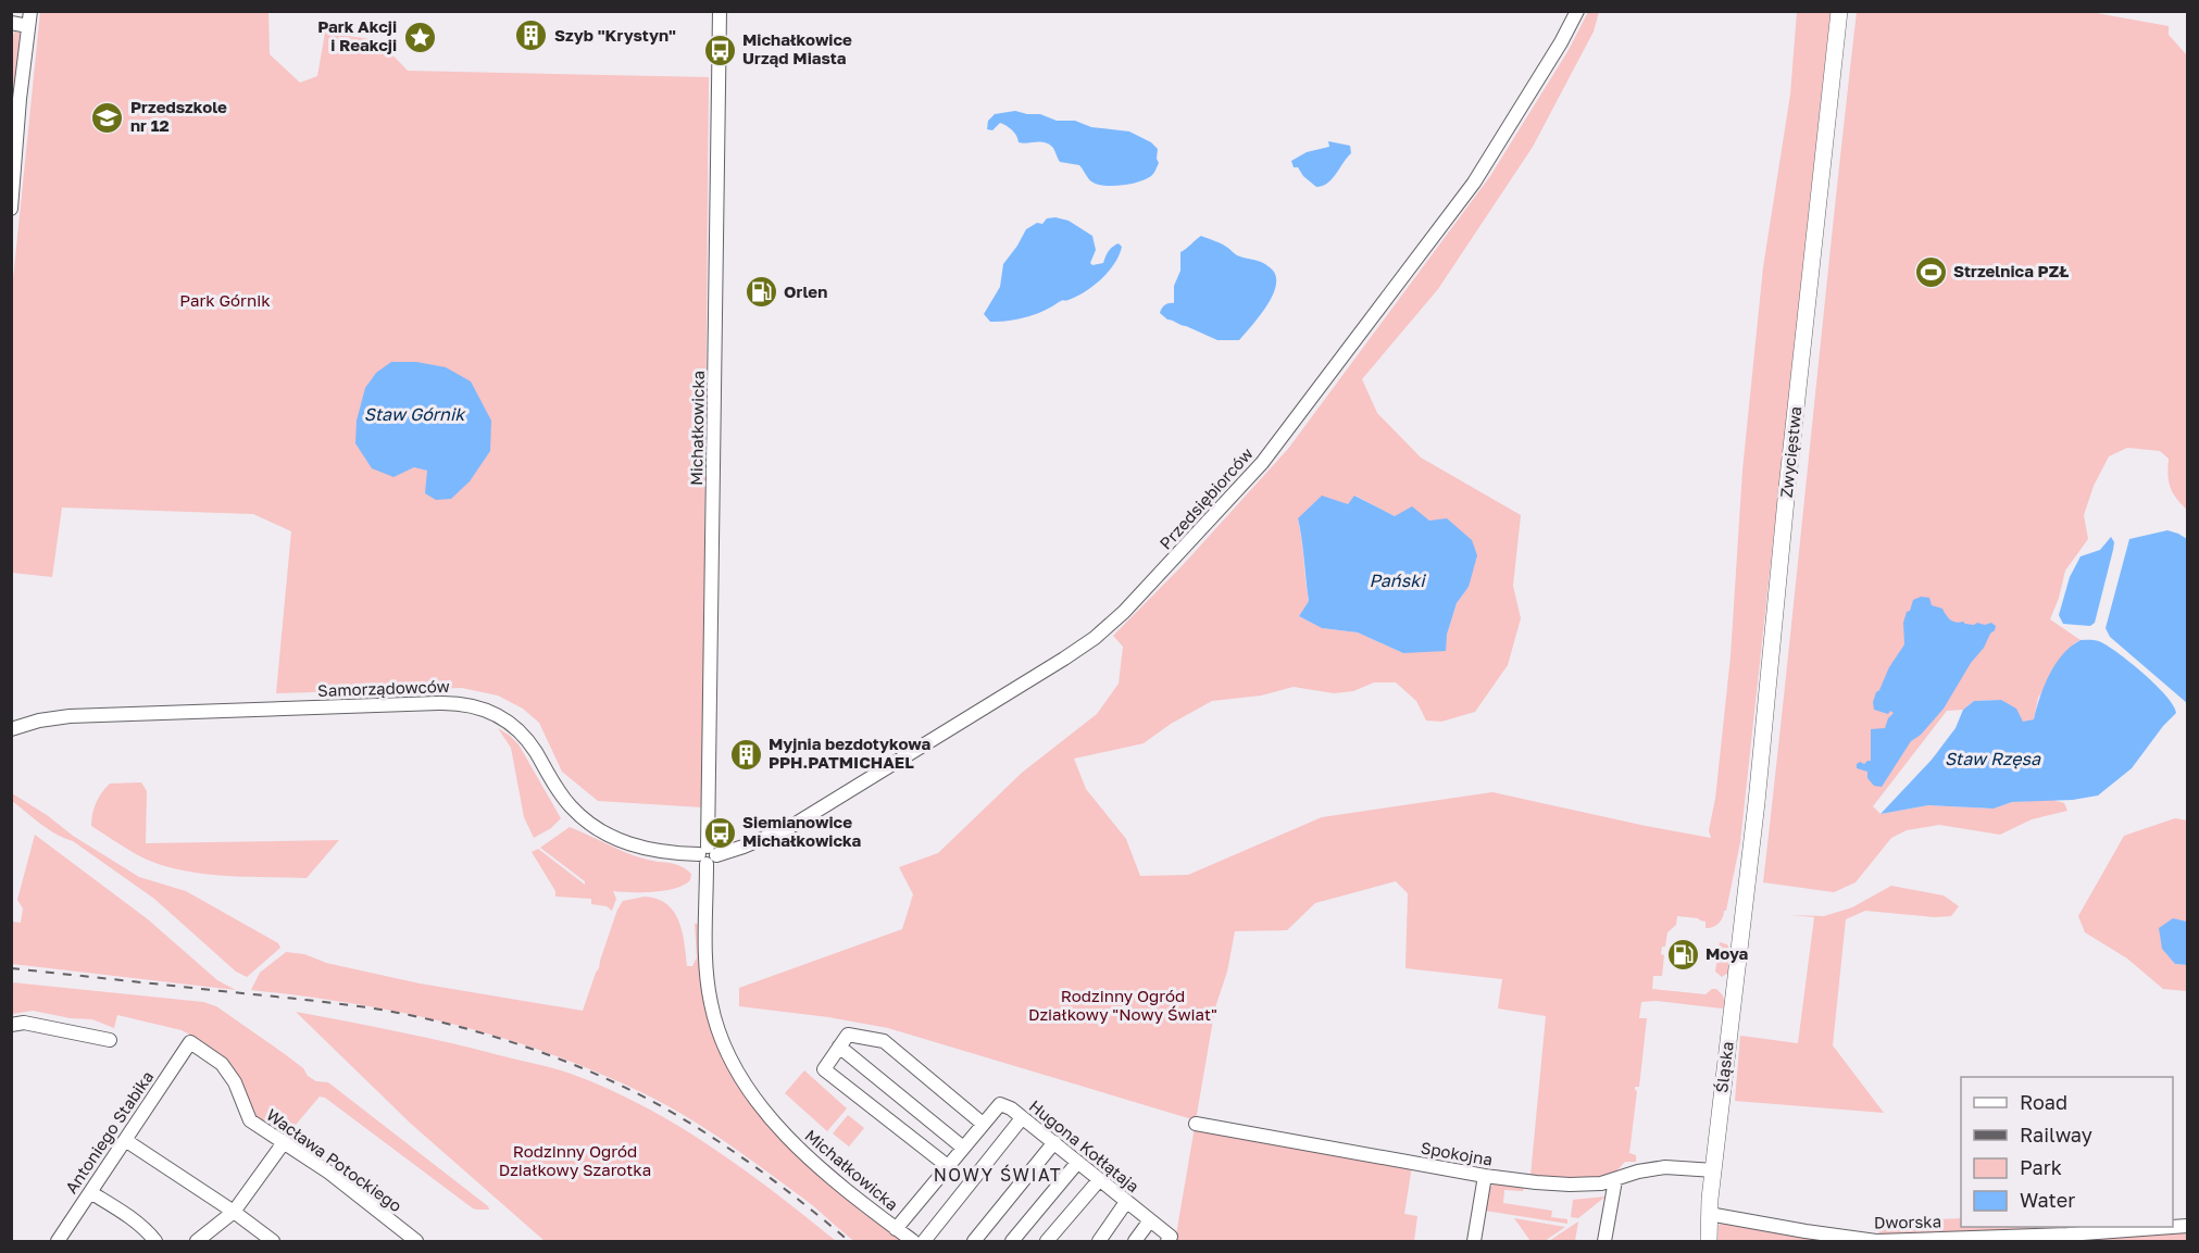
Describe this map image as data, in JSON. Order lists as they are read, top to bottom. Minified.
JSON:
{"streets":{"main road":["Zwycięstwa","Śląska"],"street":["Michałkowicka","Przedsiębiorców","Samorządowców","Antoniego Stabika","Hugona Kołłątaja","Spokojna","Wacława Potockiego","Dworska"]},"crossings":[["Michałkowicka","Przedsiębiorców"],["Michałkowicka","Samorządowców"],["Michałkowicka","Hugona Kołłątaja"],["Zwycięstwa","Śląska"],["Przedsiębiorców","Samorządowców"],["Śląska","Spokojna"],["Śląska","Dworska"],["Antoniego Stabika","Wacława Potockiego"]],"districts":["NOWY ŚWIAT"],"water":["Staw Górnik","Pański","Staw Rzęsa"],"parks":["Park Górnik","Rodzinny Ogród Działkowy \"Nowy Świat\"","Rodzinny Ogród Działkowy Szarotka"],"places":{"building":["Szyb \"Krystyn\"","Myjnia bezdotykowa PPH.PATMICHAEL"],"place":["Park Akcji i Reakcji"],"bus stop":["Michałkowice Urząd Miasta","Siemianowice Michałkowicka"],"school or university":["Przedszkole nr 12"],"sports":["Strzelnica PZŁ"],"fuel station":["Orlen","Moya"]},"legend":["Road","Railway","Park","Water"]}
